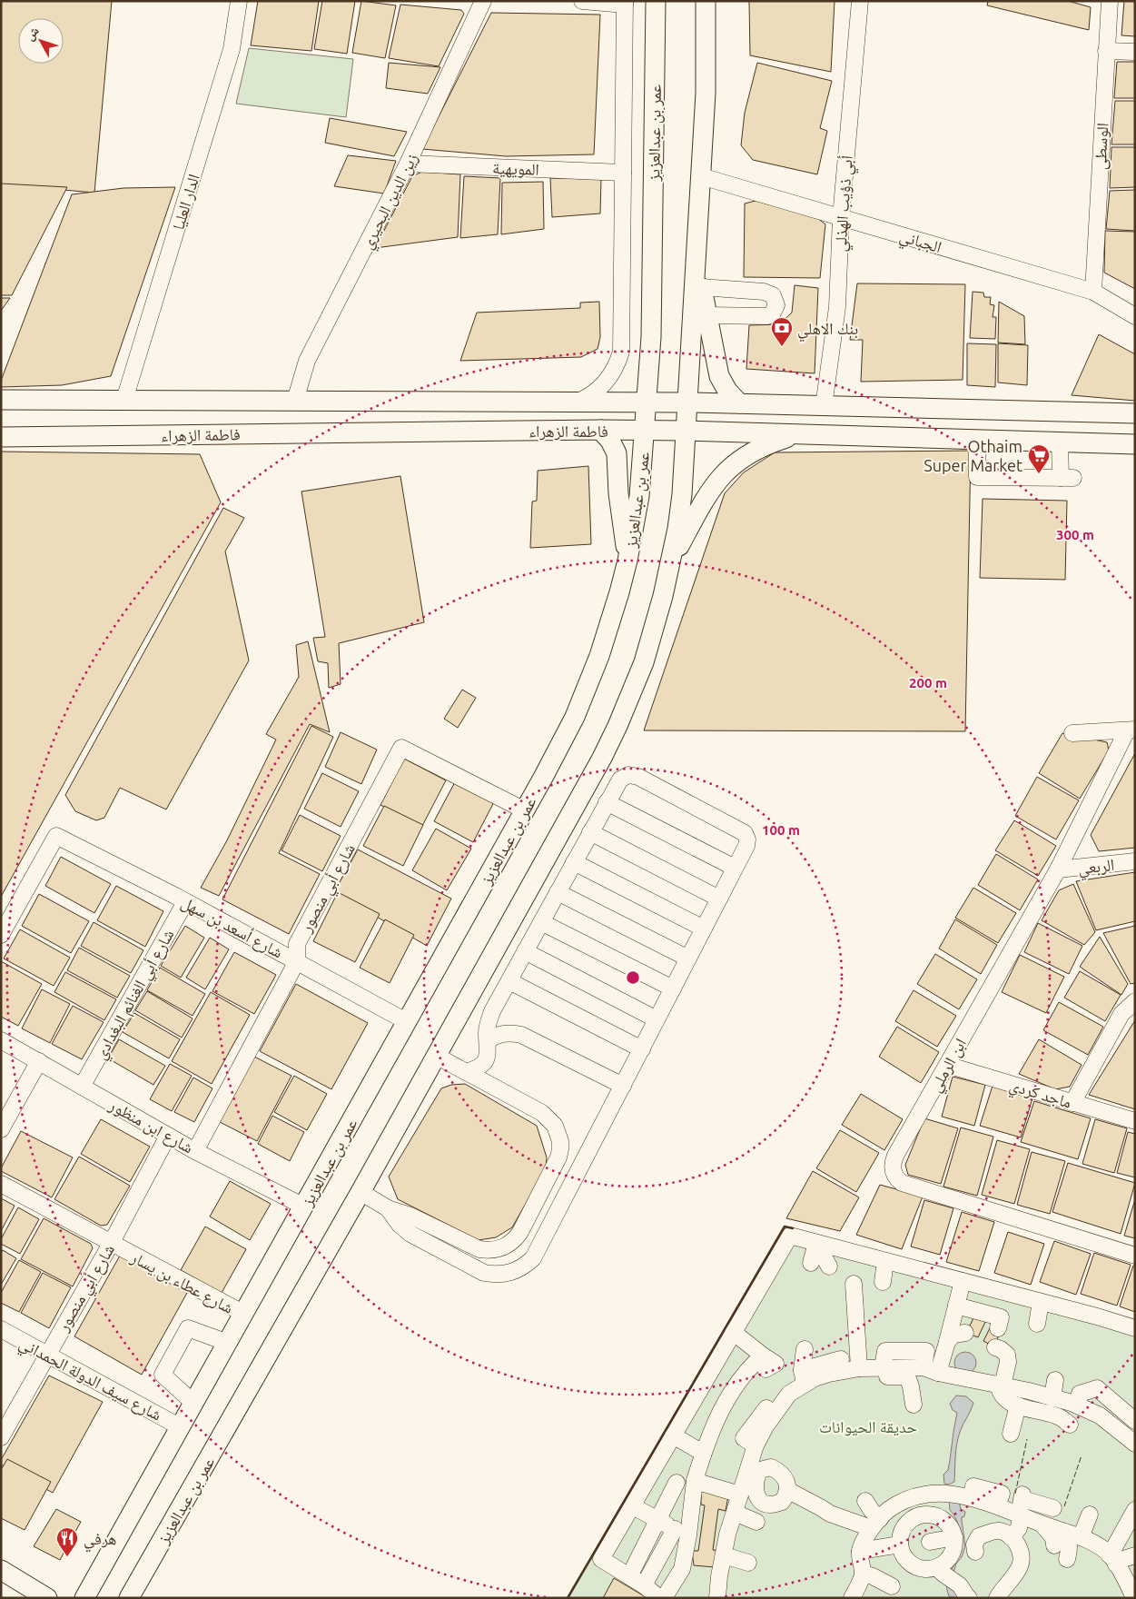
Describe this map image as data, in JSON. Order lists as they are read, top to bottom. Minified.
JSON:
{"streets":{"main road":["عمر بن عبدالعزيز","فاطمة الزهراء"],"street":["الوسطى","المويهية","زين الدين البحيري","الدار العليا","أبي ذؤيب الهذلي","الجباني","الربعي","شارع أبي منصور","شارع أسعد بن سهل","شارع أبي الغنائم البغدادي","ابن الرملي","ماجد كردي","شارع ابن منظور","شارع عطاء بن يسار","شارع سيف الدولة الحمداني"]},"crossings":[["عمر بن عبدالعزيز","المويهية"],["عمر بن عبدالعزيز","الجباني"],["عمر بن عبدالعزيز","فاطمة الزهراء"],["عمر بن عبدالعزيز","شارع أبي منصور"],["عمر بن عبدالعزيز","شارع أسعد بن سهل"],["عمر بن عبدالعزيز","شارع ابن منظور"],["عمر بن عبدالعزيز","شارع عطاء بن يسار"],["عمر بن عبدالعزيز","شارع سيف الدولة الحمداني"],["الوسطى","الجباني"],["المويهية","زين الدين البحيري"],["أبي ذؤيب الهذلي","الجباني"],["الربعي","ابن الرملي"],["شارع أبي منصور","شارع أسعد بن سهل"],["شارع أبي منصور","شارع ابن منظور"],["شارع أبي منصور","شارع عطاء بن يسار"],["شارع أبي منصور","شارع سيف الدولة الحمداني"],["شارع أسعد بن سهل","شارع أبي الغنائم البغدادي"],["شارع أبي الغنائم البغدادي","شارع ابن منظور"],["ابن الرملي","ماجد كردي"]],"parks":["حديقة الحيوانات"],"places":{"bank":["بنك الاهلي"],"supermarket":["Othaim Super Market"],"restaurant":["هرفي"]},"north":"top left","rings":["300 m","200 m","100 m"]}
